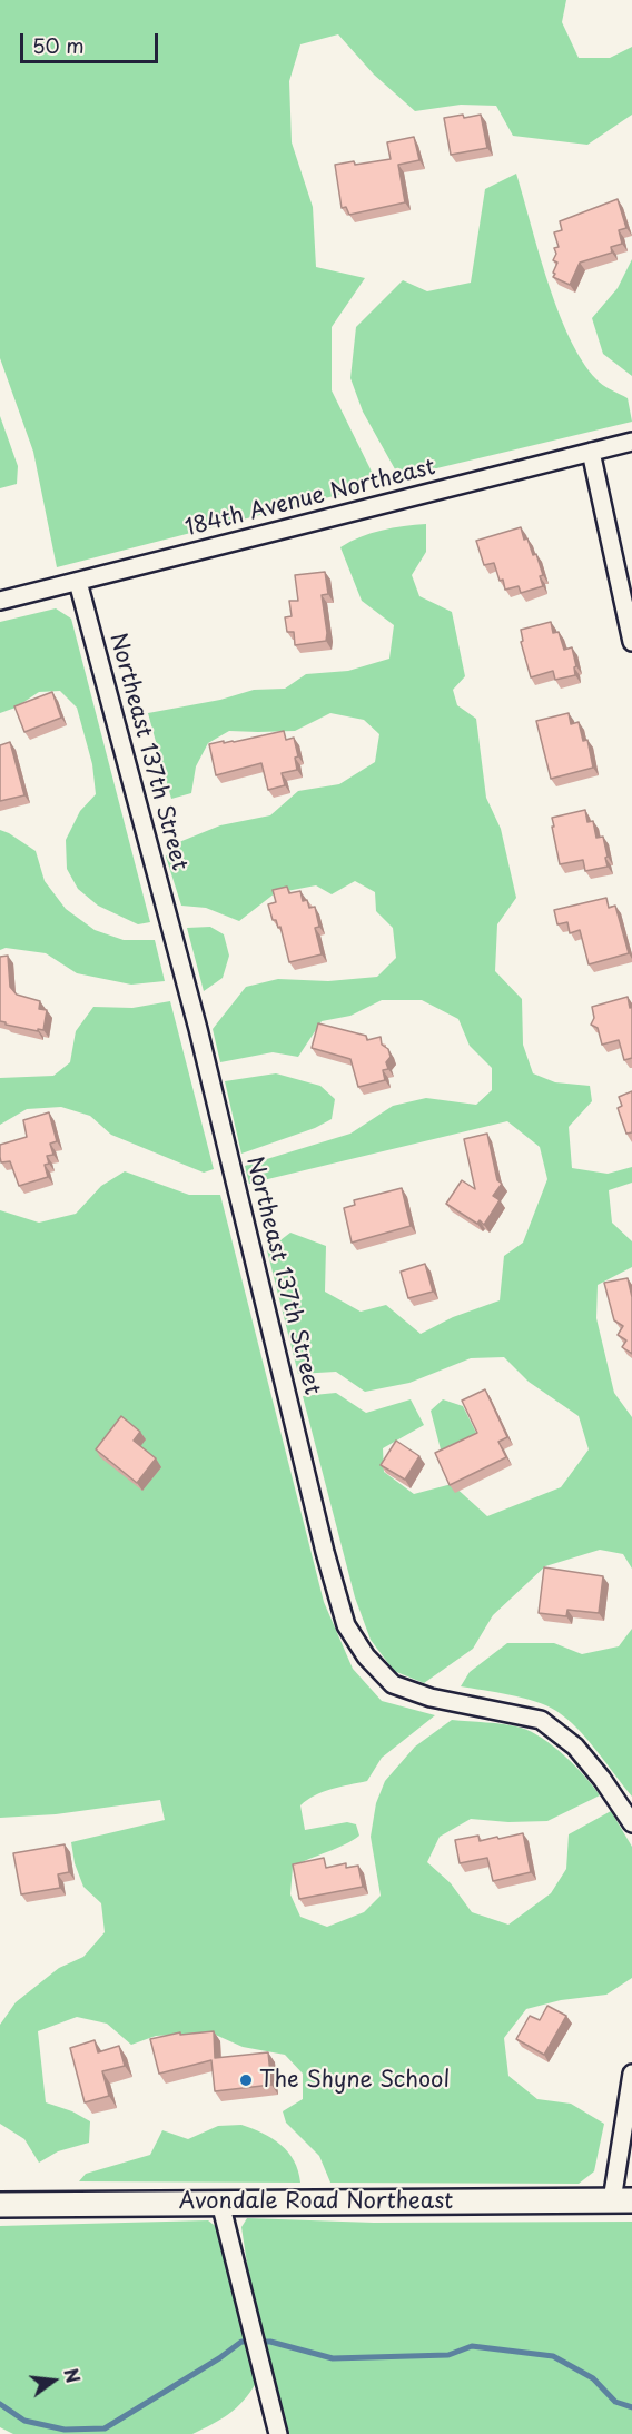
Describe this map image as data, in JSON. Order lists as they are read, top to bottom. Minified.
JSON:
{"streets":{"main road":["Avondale Road Northeast"],"street":["184th Avenue Northeast","Northeast 137th Street"]},"crossings":[["184th Avenue Northeast","Northeast 137th Street"]],"places":["The Shyne School"],"scale_bar":"50 m","north":"right"}
